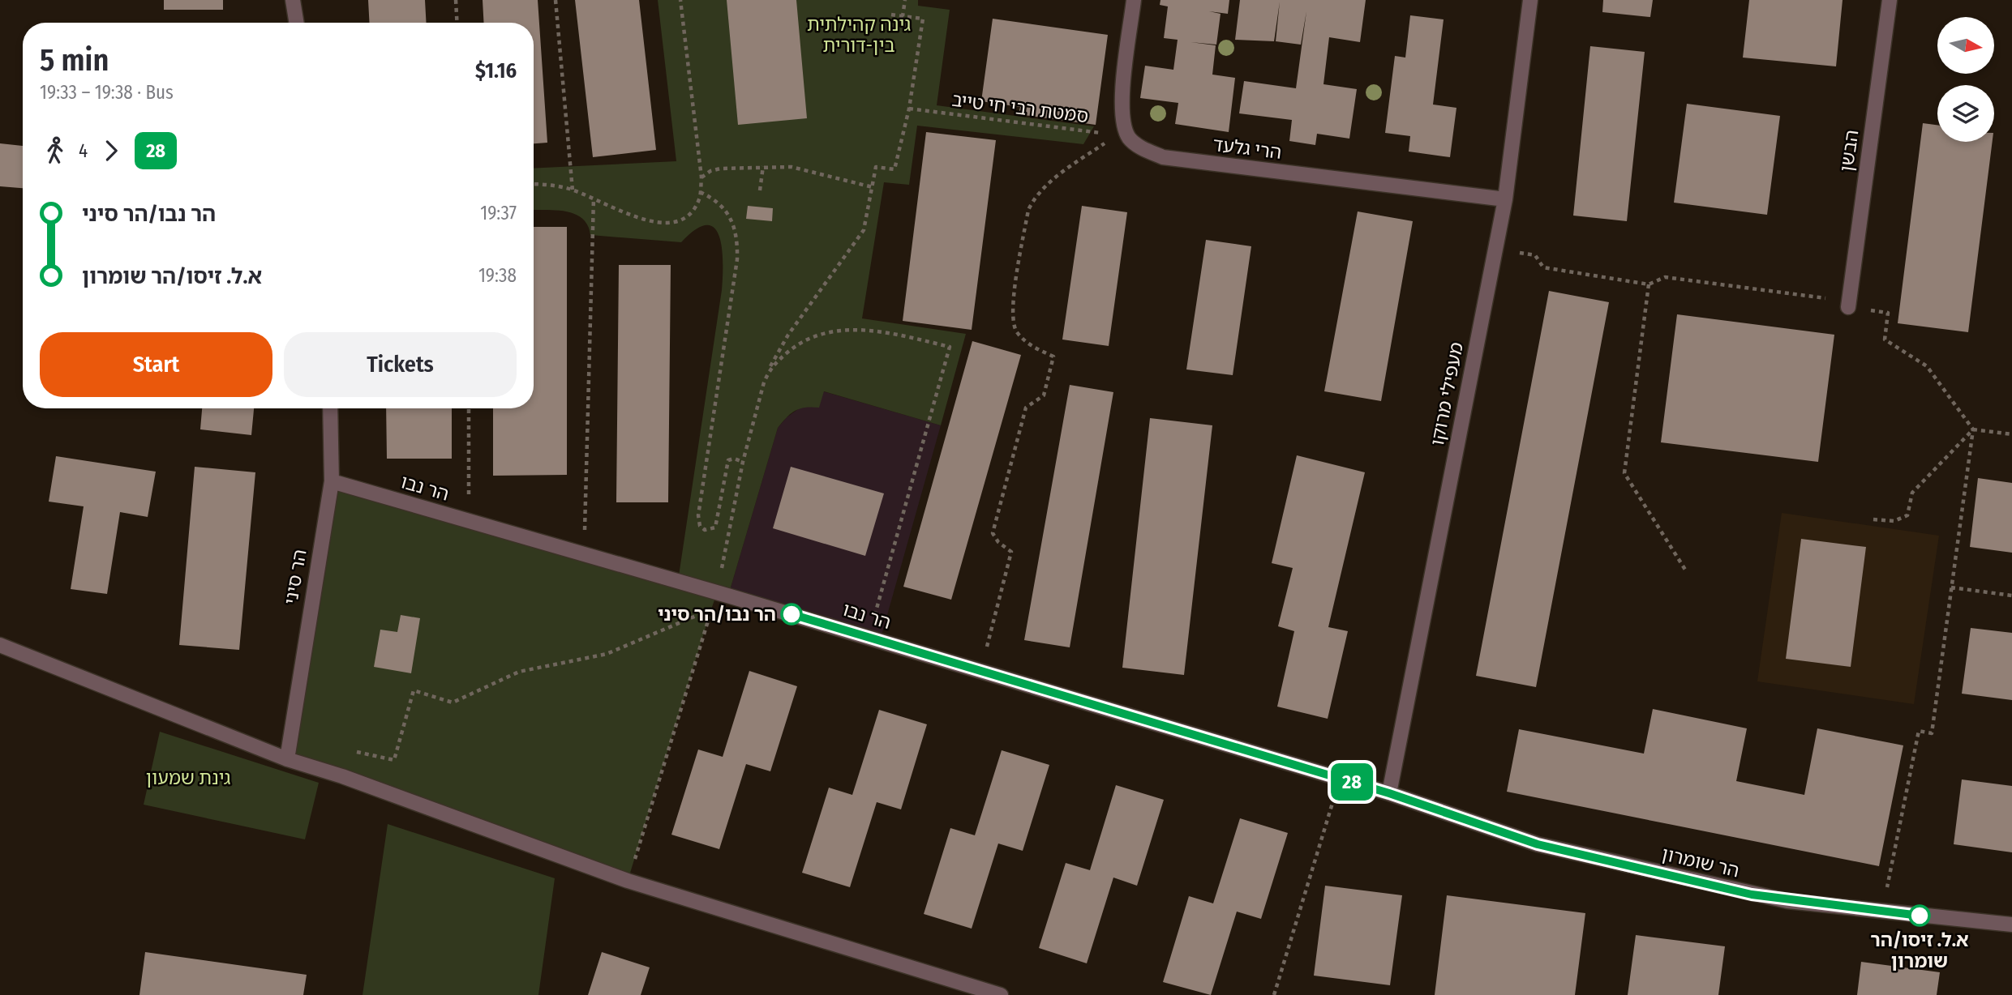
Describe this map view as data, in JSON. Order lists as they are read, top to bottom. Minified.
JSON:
{"streets":{"street":["הרי גלעד","הבשן","מעפילי מרוקו","הר נבו","הר סיני","הר שומרון"],"path":["סמטת רבי חי טייב"]},"crossings":[["סמטת רבי חי טייב","הרי גלעד"],["הרי גלעד","מעפילי מרוקו"],["מעפילי מרוקו","הר נבו"],["מעפילי מרוקו","הר שומרון"],["הר נבו","הר סיני"],["הר נבו","הר שומרון"]],"parks":["גינה קהילתית בין-דורית","גינת שמעון"],"places":["הר נבו/הר סיני","א.ל. זיסו/הר שומרון"],"lines":["bus line 28"],"north":"right","page":{"on_map":"28","heading":["5 min","19:33 – 19:38 · Bus","$1.16"],"legs":["4","28"],"list":[{"name":"הר נבו/הר סיני","value":"19:37"},{"name":"א.ל. זיסו/הר שומרון","value":"19:38"}],"buttons":["Start","Tickets"]}}
